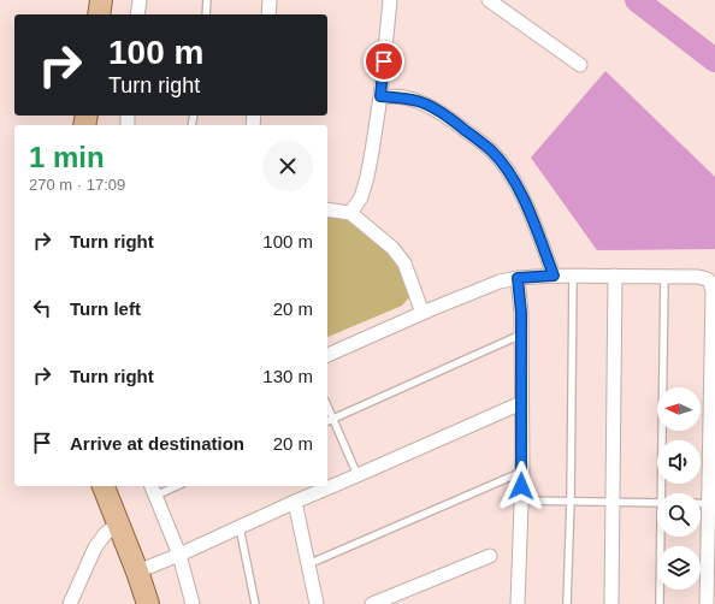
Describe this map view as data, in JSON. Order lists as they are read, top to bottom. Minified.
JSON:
{"north":"left","page":{"turn":["100 m","Turn right"],"heading":["1 min","270 m · 17:09"],"list":[{"name":"Turn right","value":"100 m"},{"name":"Turn left","value":"20 m"},{"name":"Turn right","value":"130 m"},{"name":"Arrive at destination","value":"20 m"}]}}
